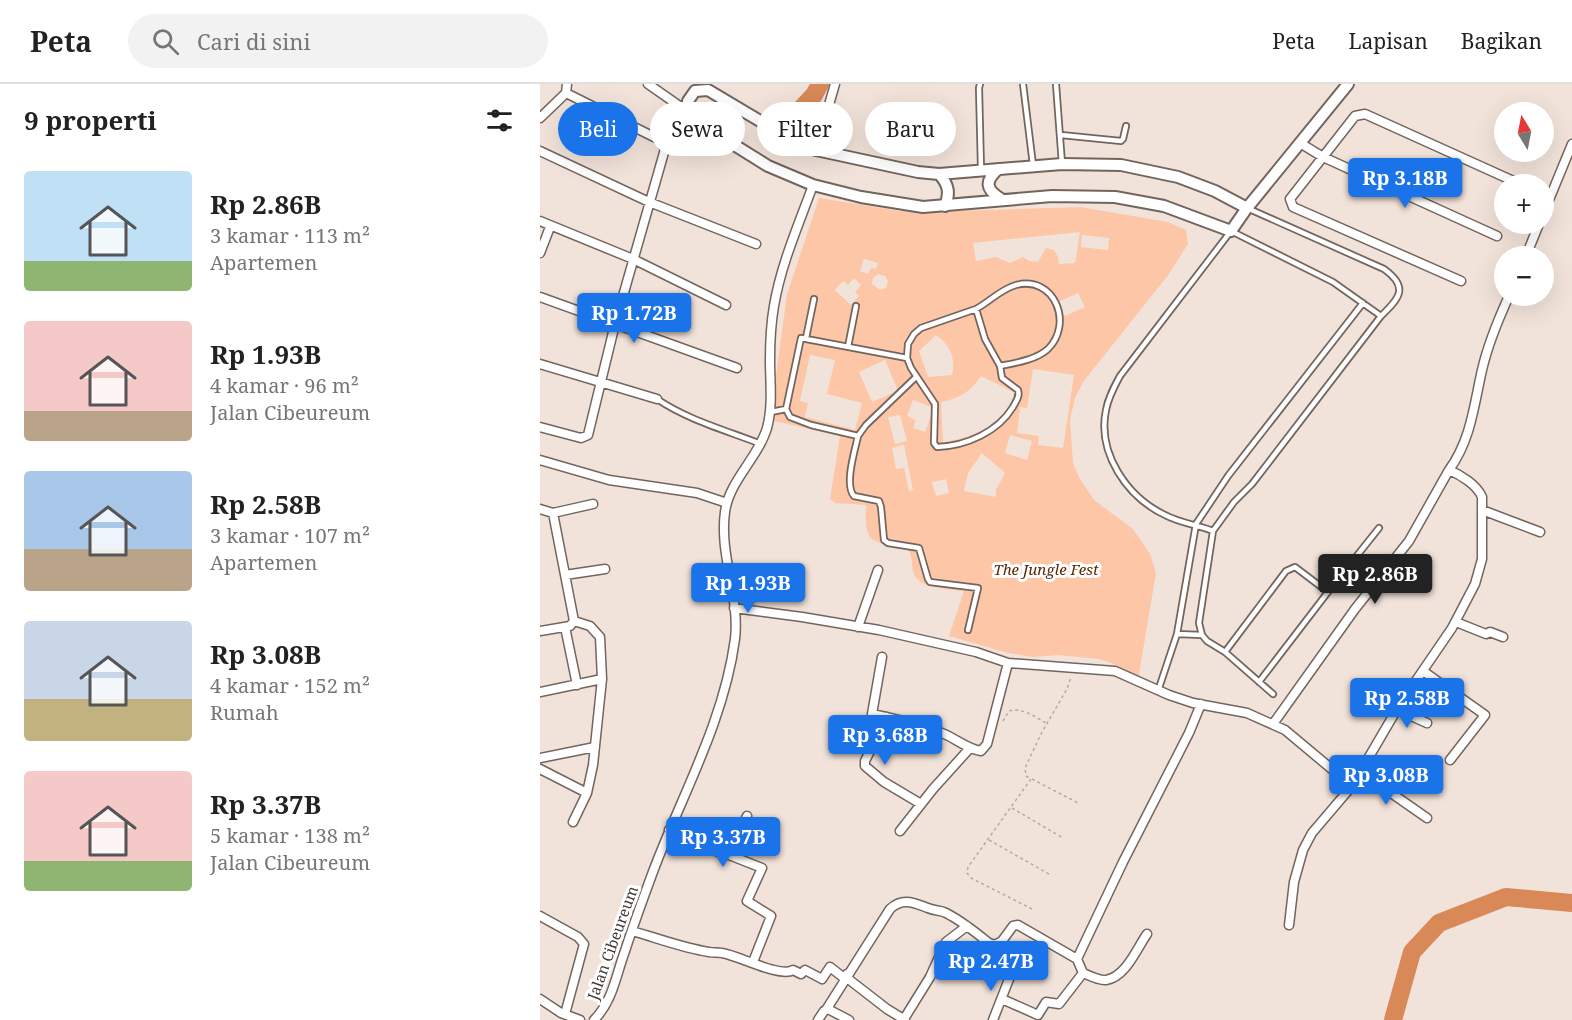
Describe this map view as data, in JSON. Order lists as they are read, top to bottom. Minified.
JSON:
{"streets":{"street":["Jalan Cibeureum"]},"parks":["The Jungle Fest"],"north":"top","page":{"header":"Peta","search":"Cari di sini","nav":["Peta","Lapisan","Bagikan"],"heading":"9 properti","map_buttons":["+","−"],"chip":["Beli","Sewa","Filter","Baru"],"list":[{"name":"Rp 2.86B","note":"3 kamar · 113 m² · Apartemen"},{"name":"Rp 1.93B","note":"4 kamar · 96 m² · Jalan Cibeureum"},{"name":"Rp 2.58B","note":"3 kamar · 107 m² · Apartemen"},{"name":"Rp 3.08B","note":"4 kamar · 152 m² · Rumah"},{"name":"Rp 3.37B","note":"5 kamar · 138 m² · Jalan Cibeureum"}],"price":["Rp 3.18B","Rp 1.72B","Rp 2.86B","Rp 1.93B","Rp 2.58B","Rp 3.68B","Rp 3.08B","Rp 3.37B","Rp 2.47B"]}}
